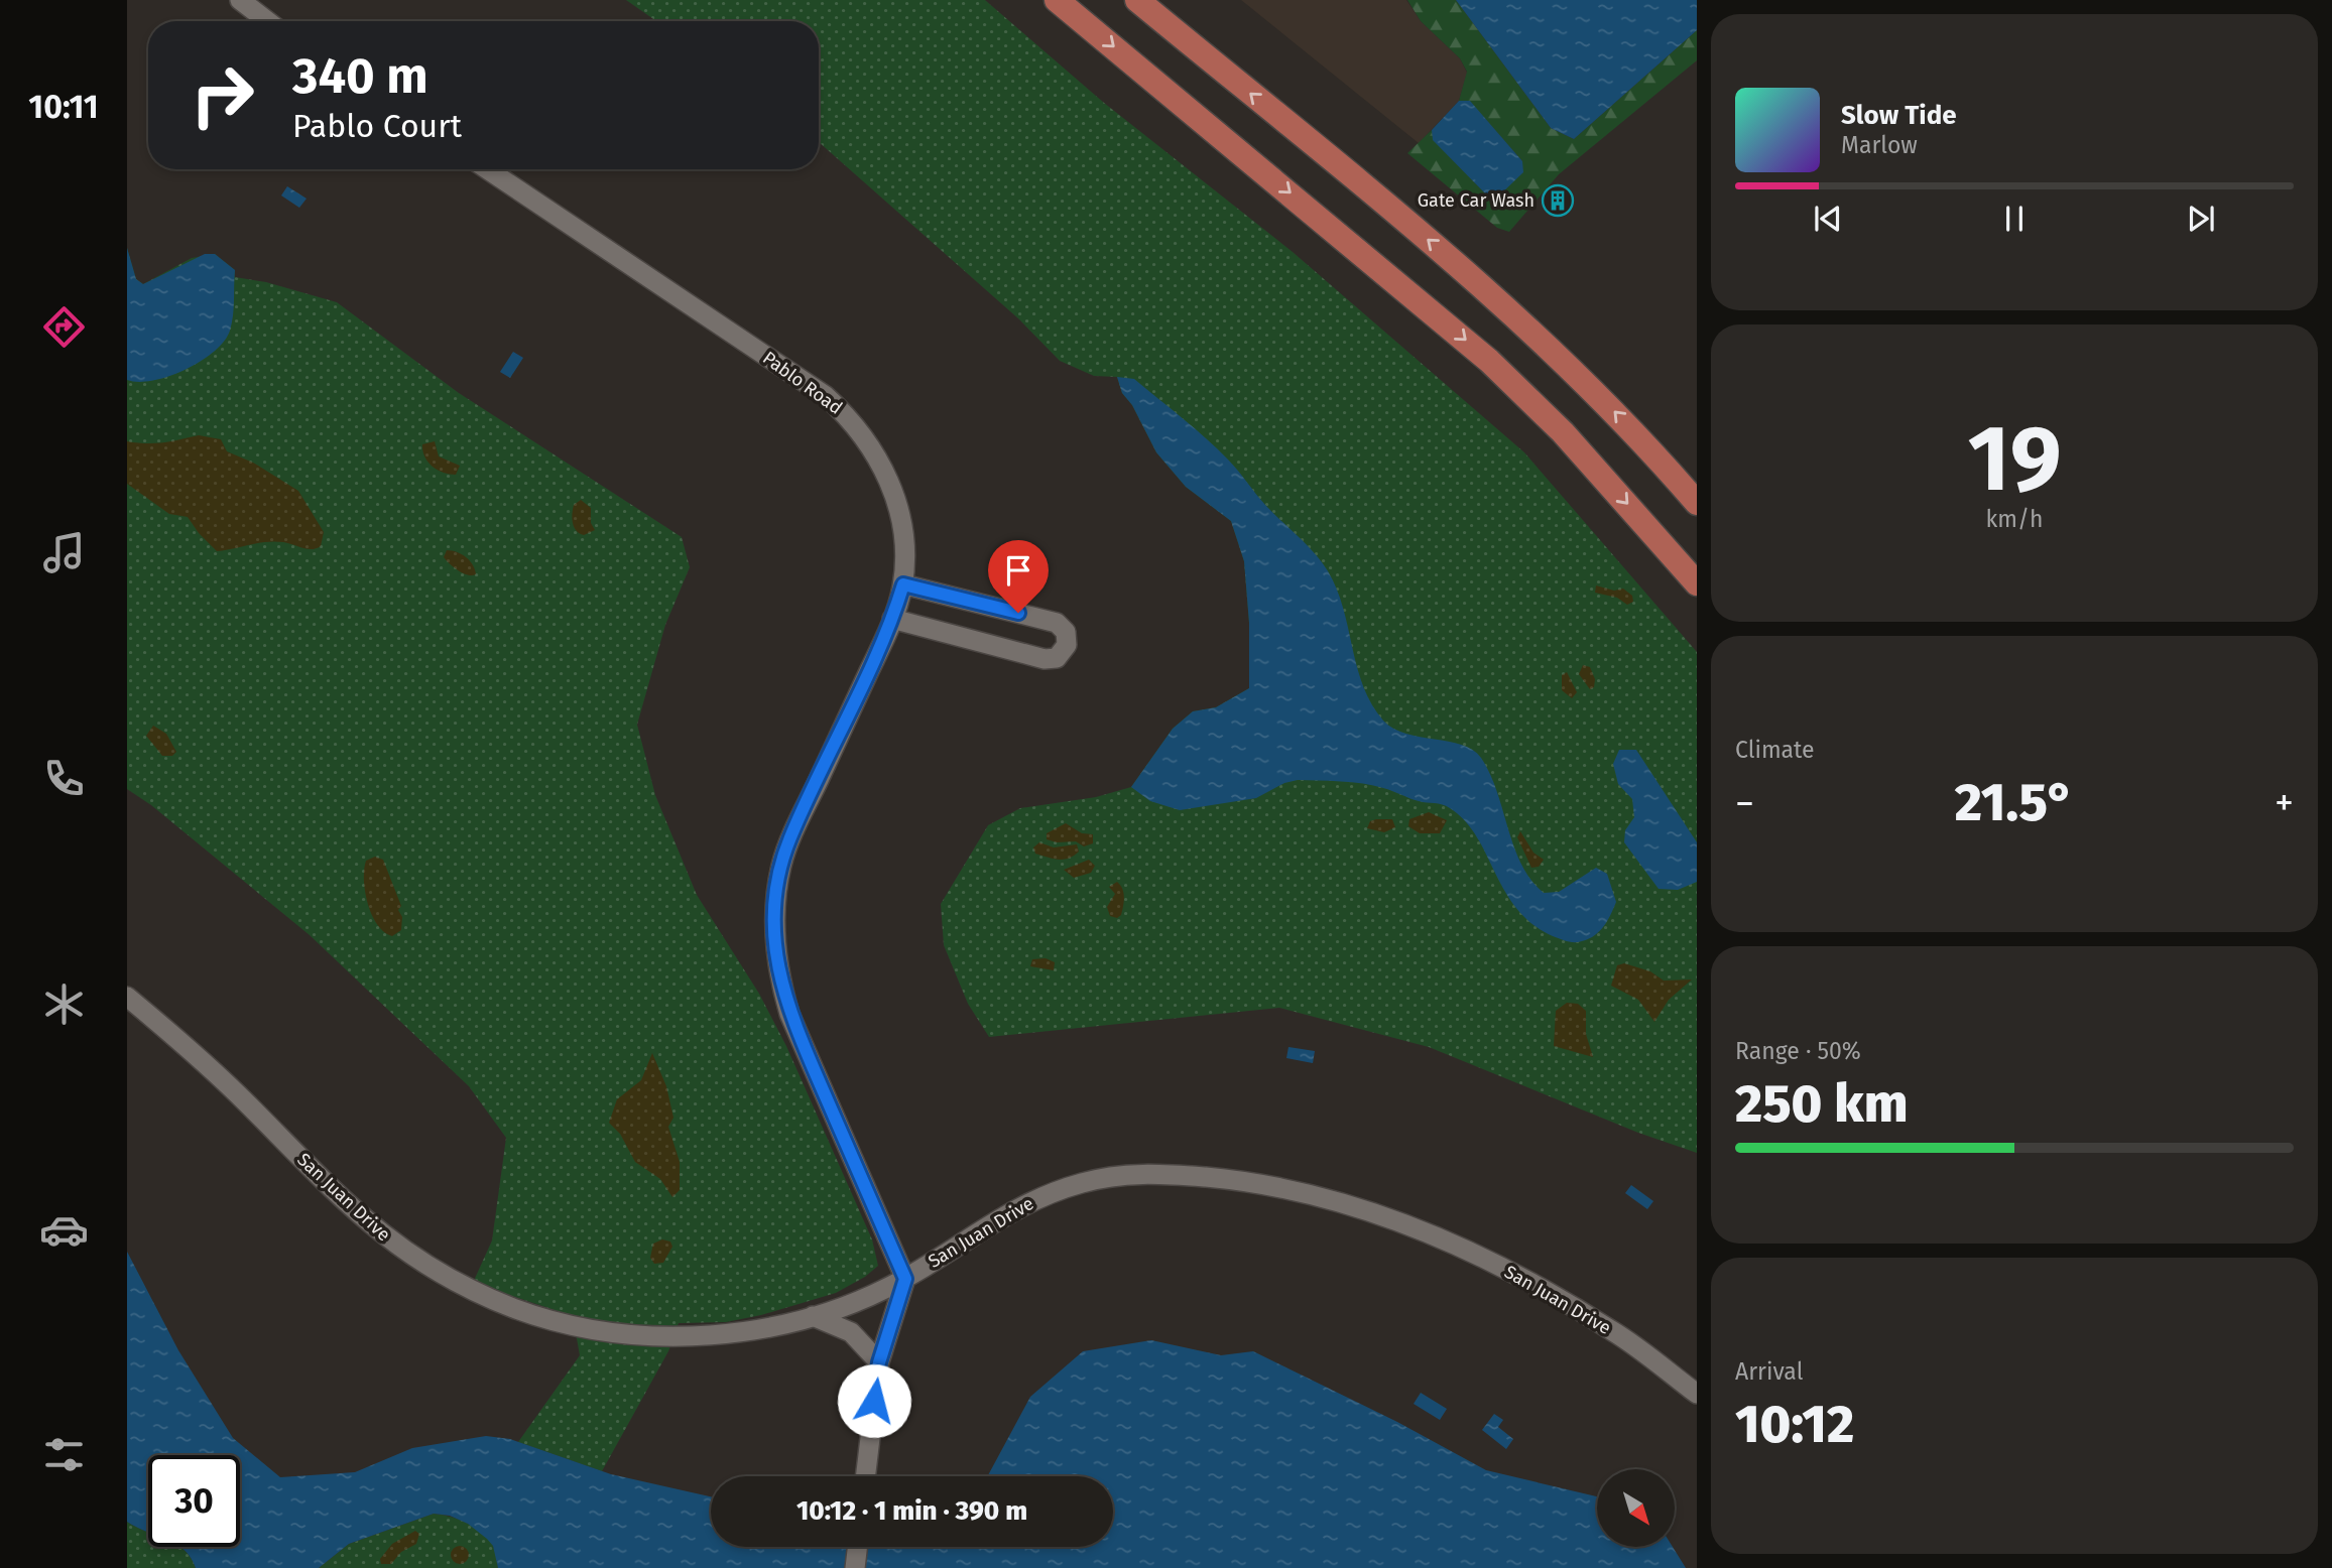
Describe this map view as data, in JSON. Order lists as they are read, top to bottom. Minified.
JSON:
{"streets":{"street":["Pablo Road","San Juan Drive"]},"crossings":[["Pablo Road","San Juan Drive"]],"places":{"building":["Gate Car Wash"]},"north":"bottom right","page":{"tabs":"10:11","turn":["340 m","Pablo Court"],"song":["Slow Tide","Marlow"],"tile":[["19","km/h"],"Climate",["Range · 50%","250 km"],["Arrival","10:12"]],"heat":["−","21.5°","+"],"limit":"30","trip":"10:12 · 1 min · 390 m"}}
